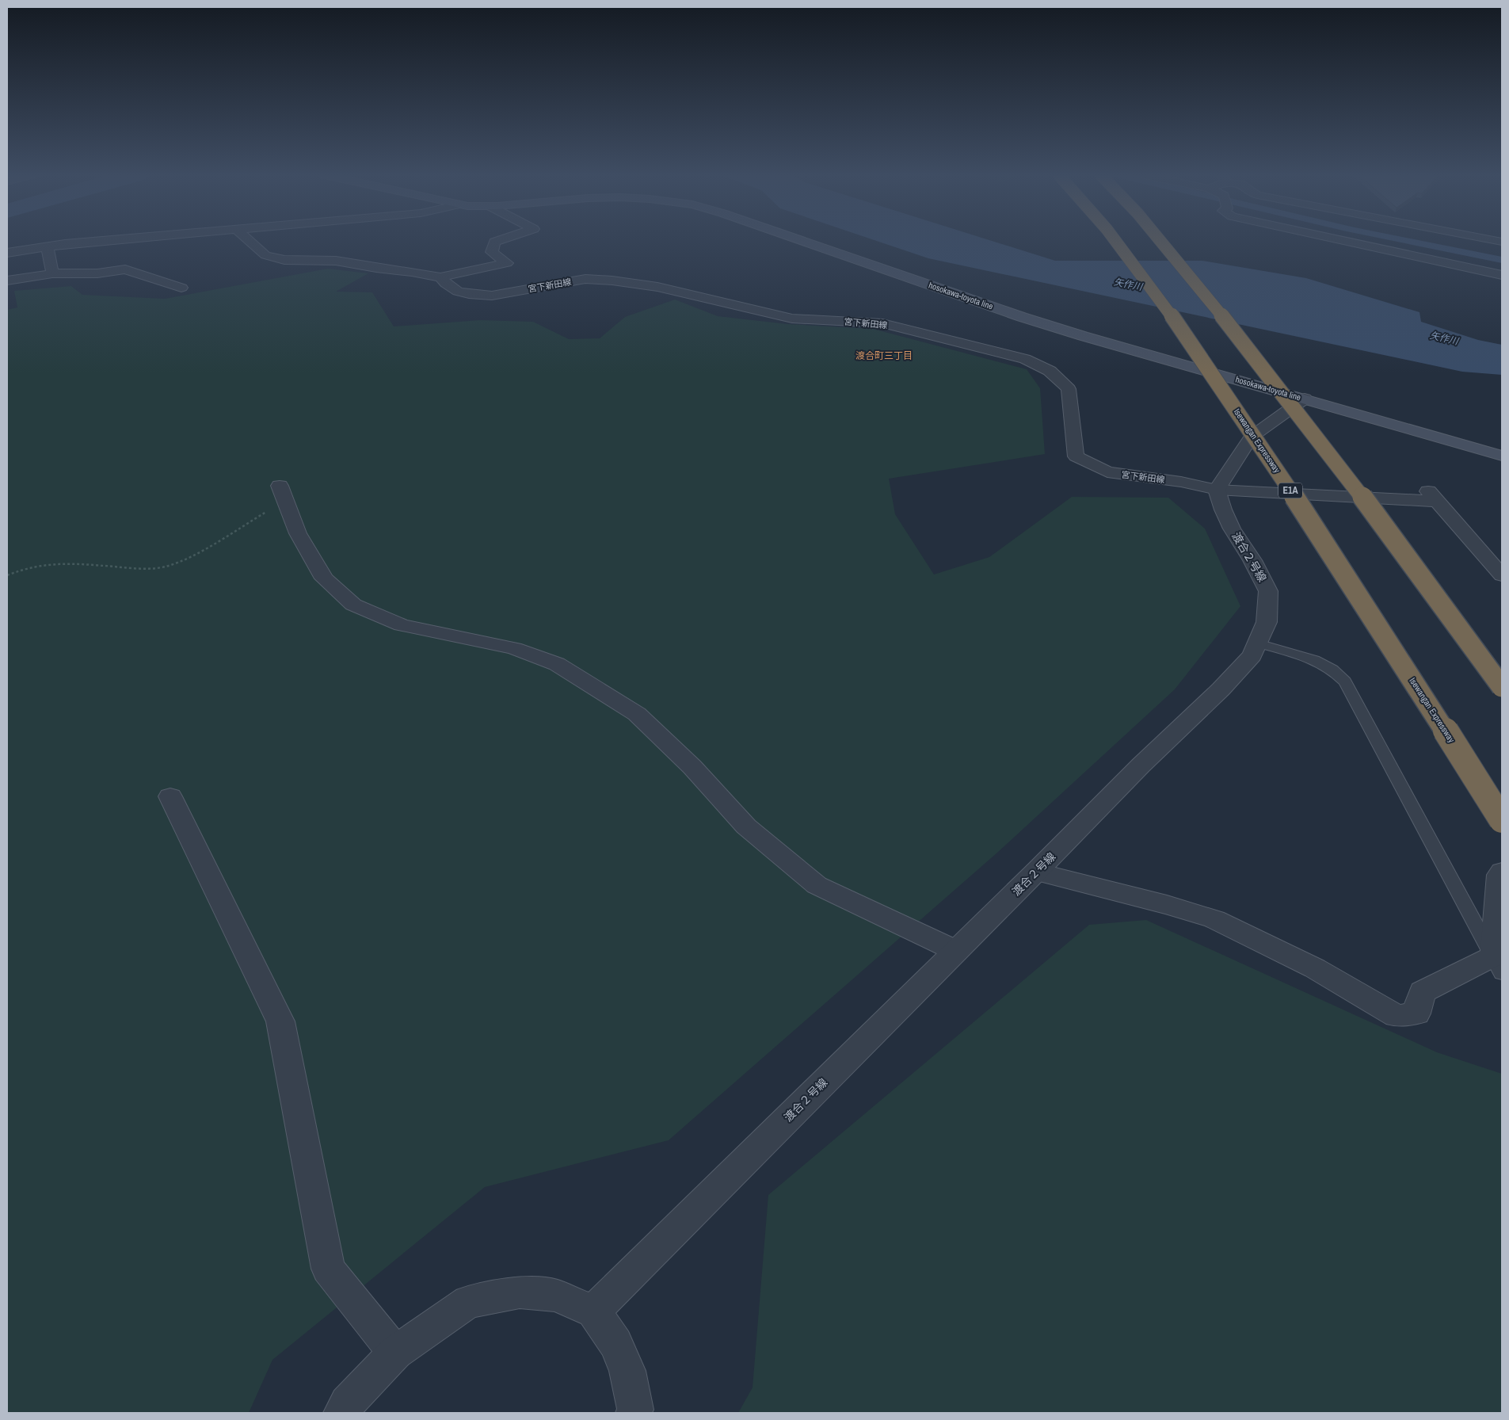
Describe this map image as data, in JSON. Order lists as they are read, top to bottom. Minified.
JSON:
{"streets":{"highway":["Isewangan Expressway","E1A"],"main road":["hosokawa-toyota line"],"street":["宮下新田線","渡合２号線"]},"crossings":[["宮下新田線","渡合２号線"]],"districts":["渡合町三丁目"],"water":["矢作川"]}
